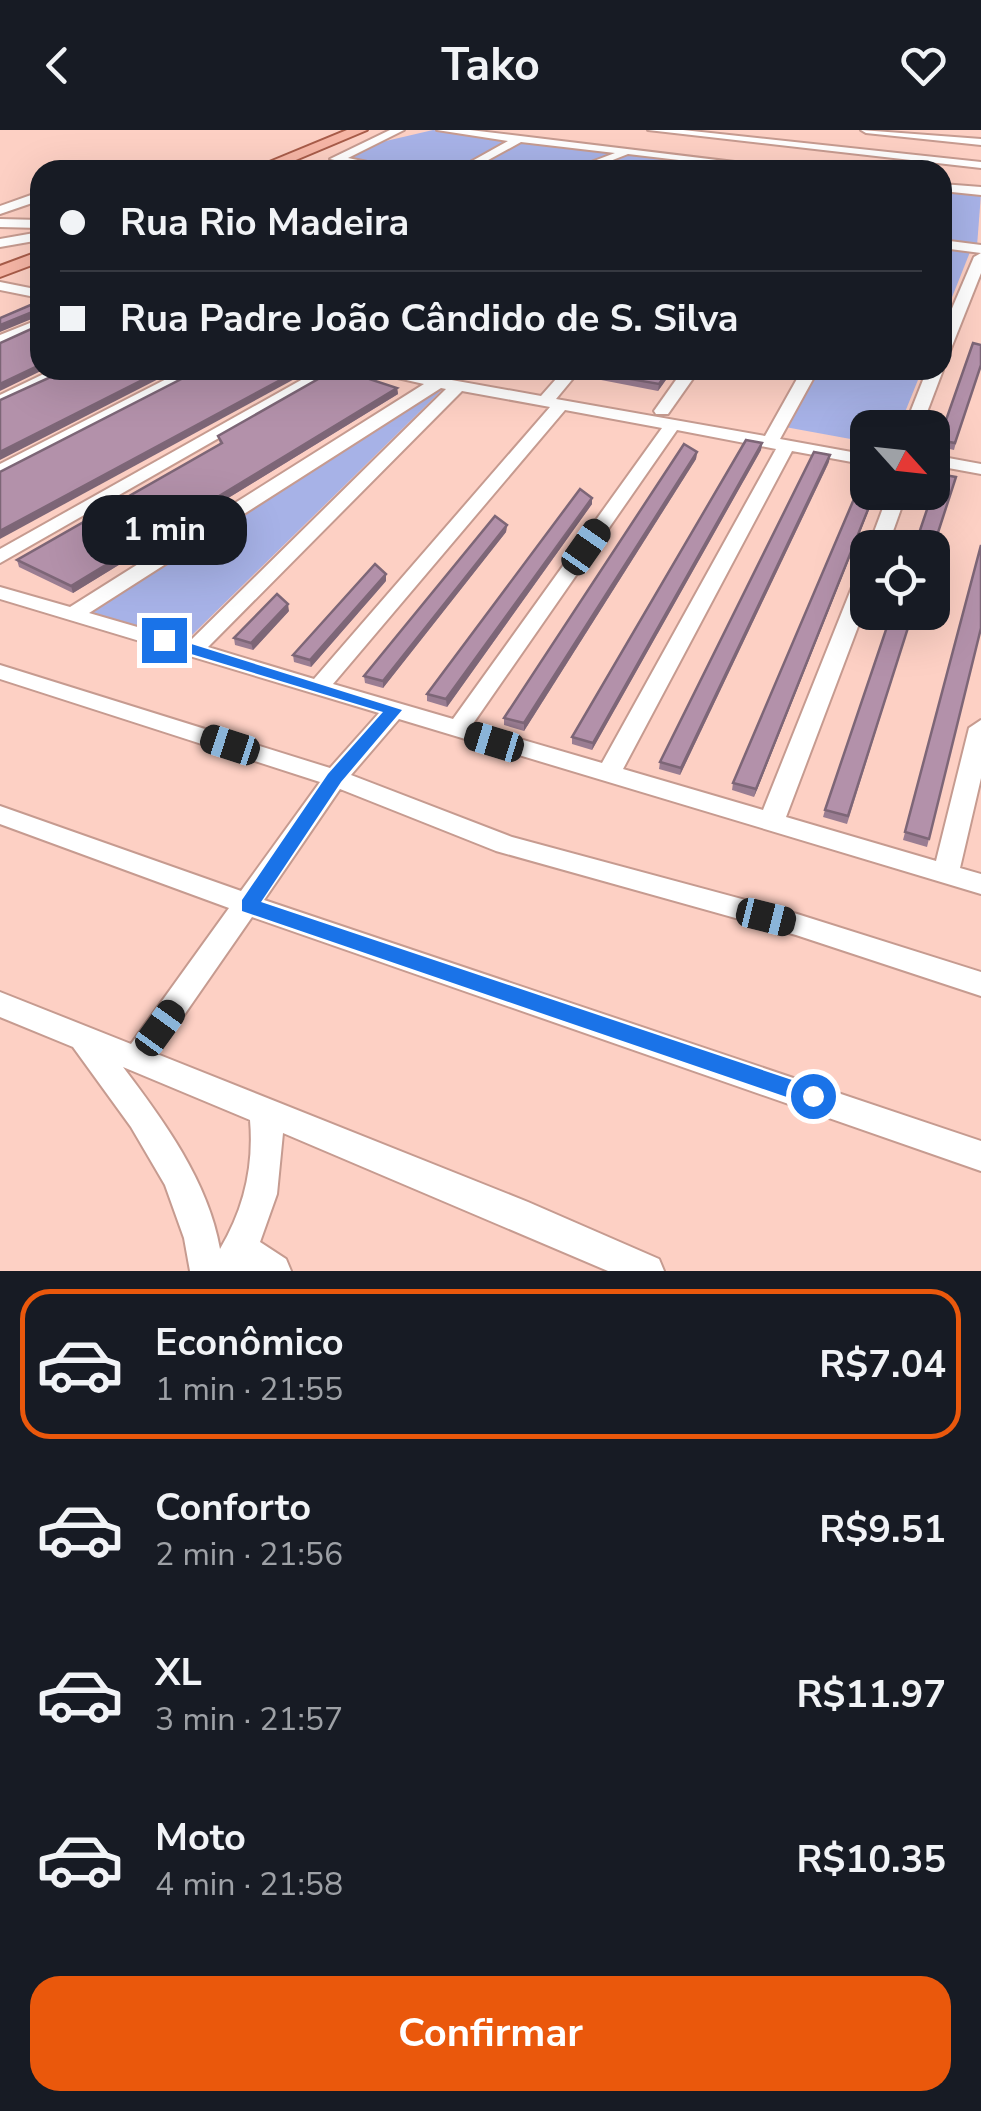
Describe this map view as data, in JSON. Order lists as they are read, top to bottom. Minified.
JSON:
{"north":"bottom right","page":{"header":"Tako","banner":["Rua Rio Madeira","Rua Padre João Cândido de S. Silva"],"bubble":"1 min","list":[{"name":"Econômico","note":"1 min · 21:55","value":"R$7.04"},{"name":"Conforto","note":"2 min · 21:56","value":"R$9.51"},{"name":"XL","note":"3 min · 21:57","value":"R$11.97"},{"name":"Moto","note":"4 min · 21:58","value":"R$10.35"}],"buttons":"Confirmar"}}
